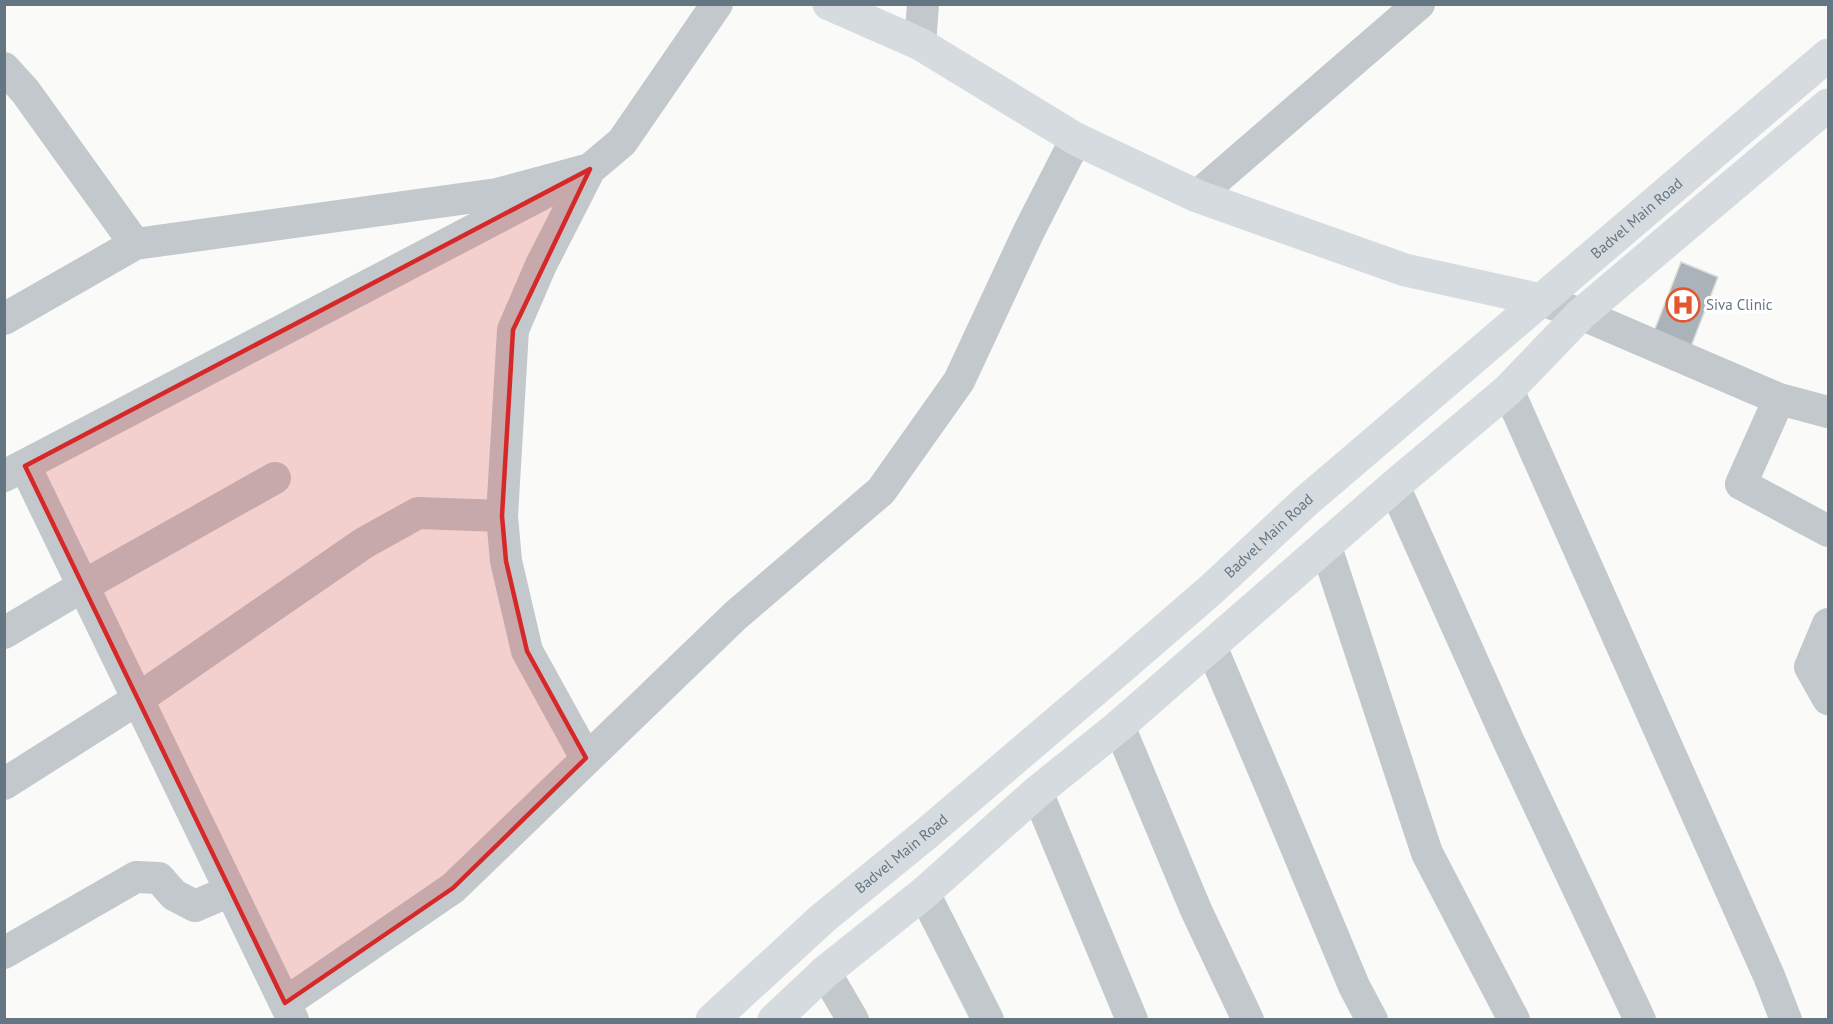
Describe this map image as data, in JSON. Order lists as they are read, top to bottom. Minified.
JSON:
{"streets":{"main road":["Badvel Main Road"]},"places":{"hospital":["Siva Clinic"]}}
